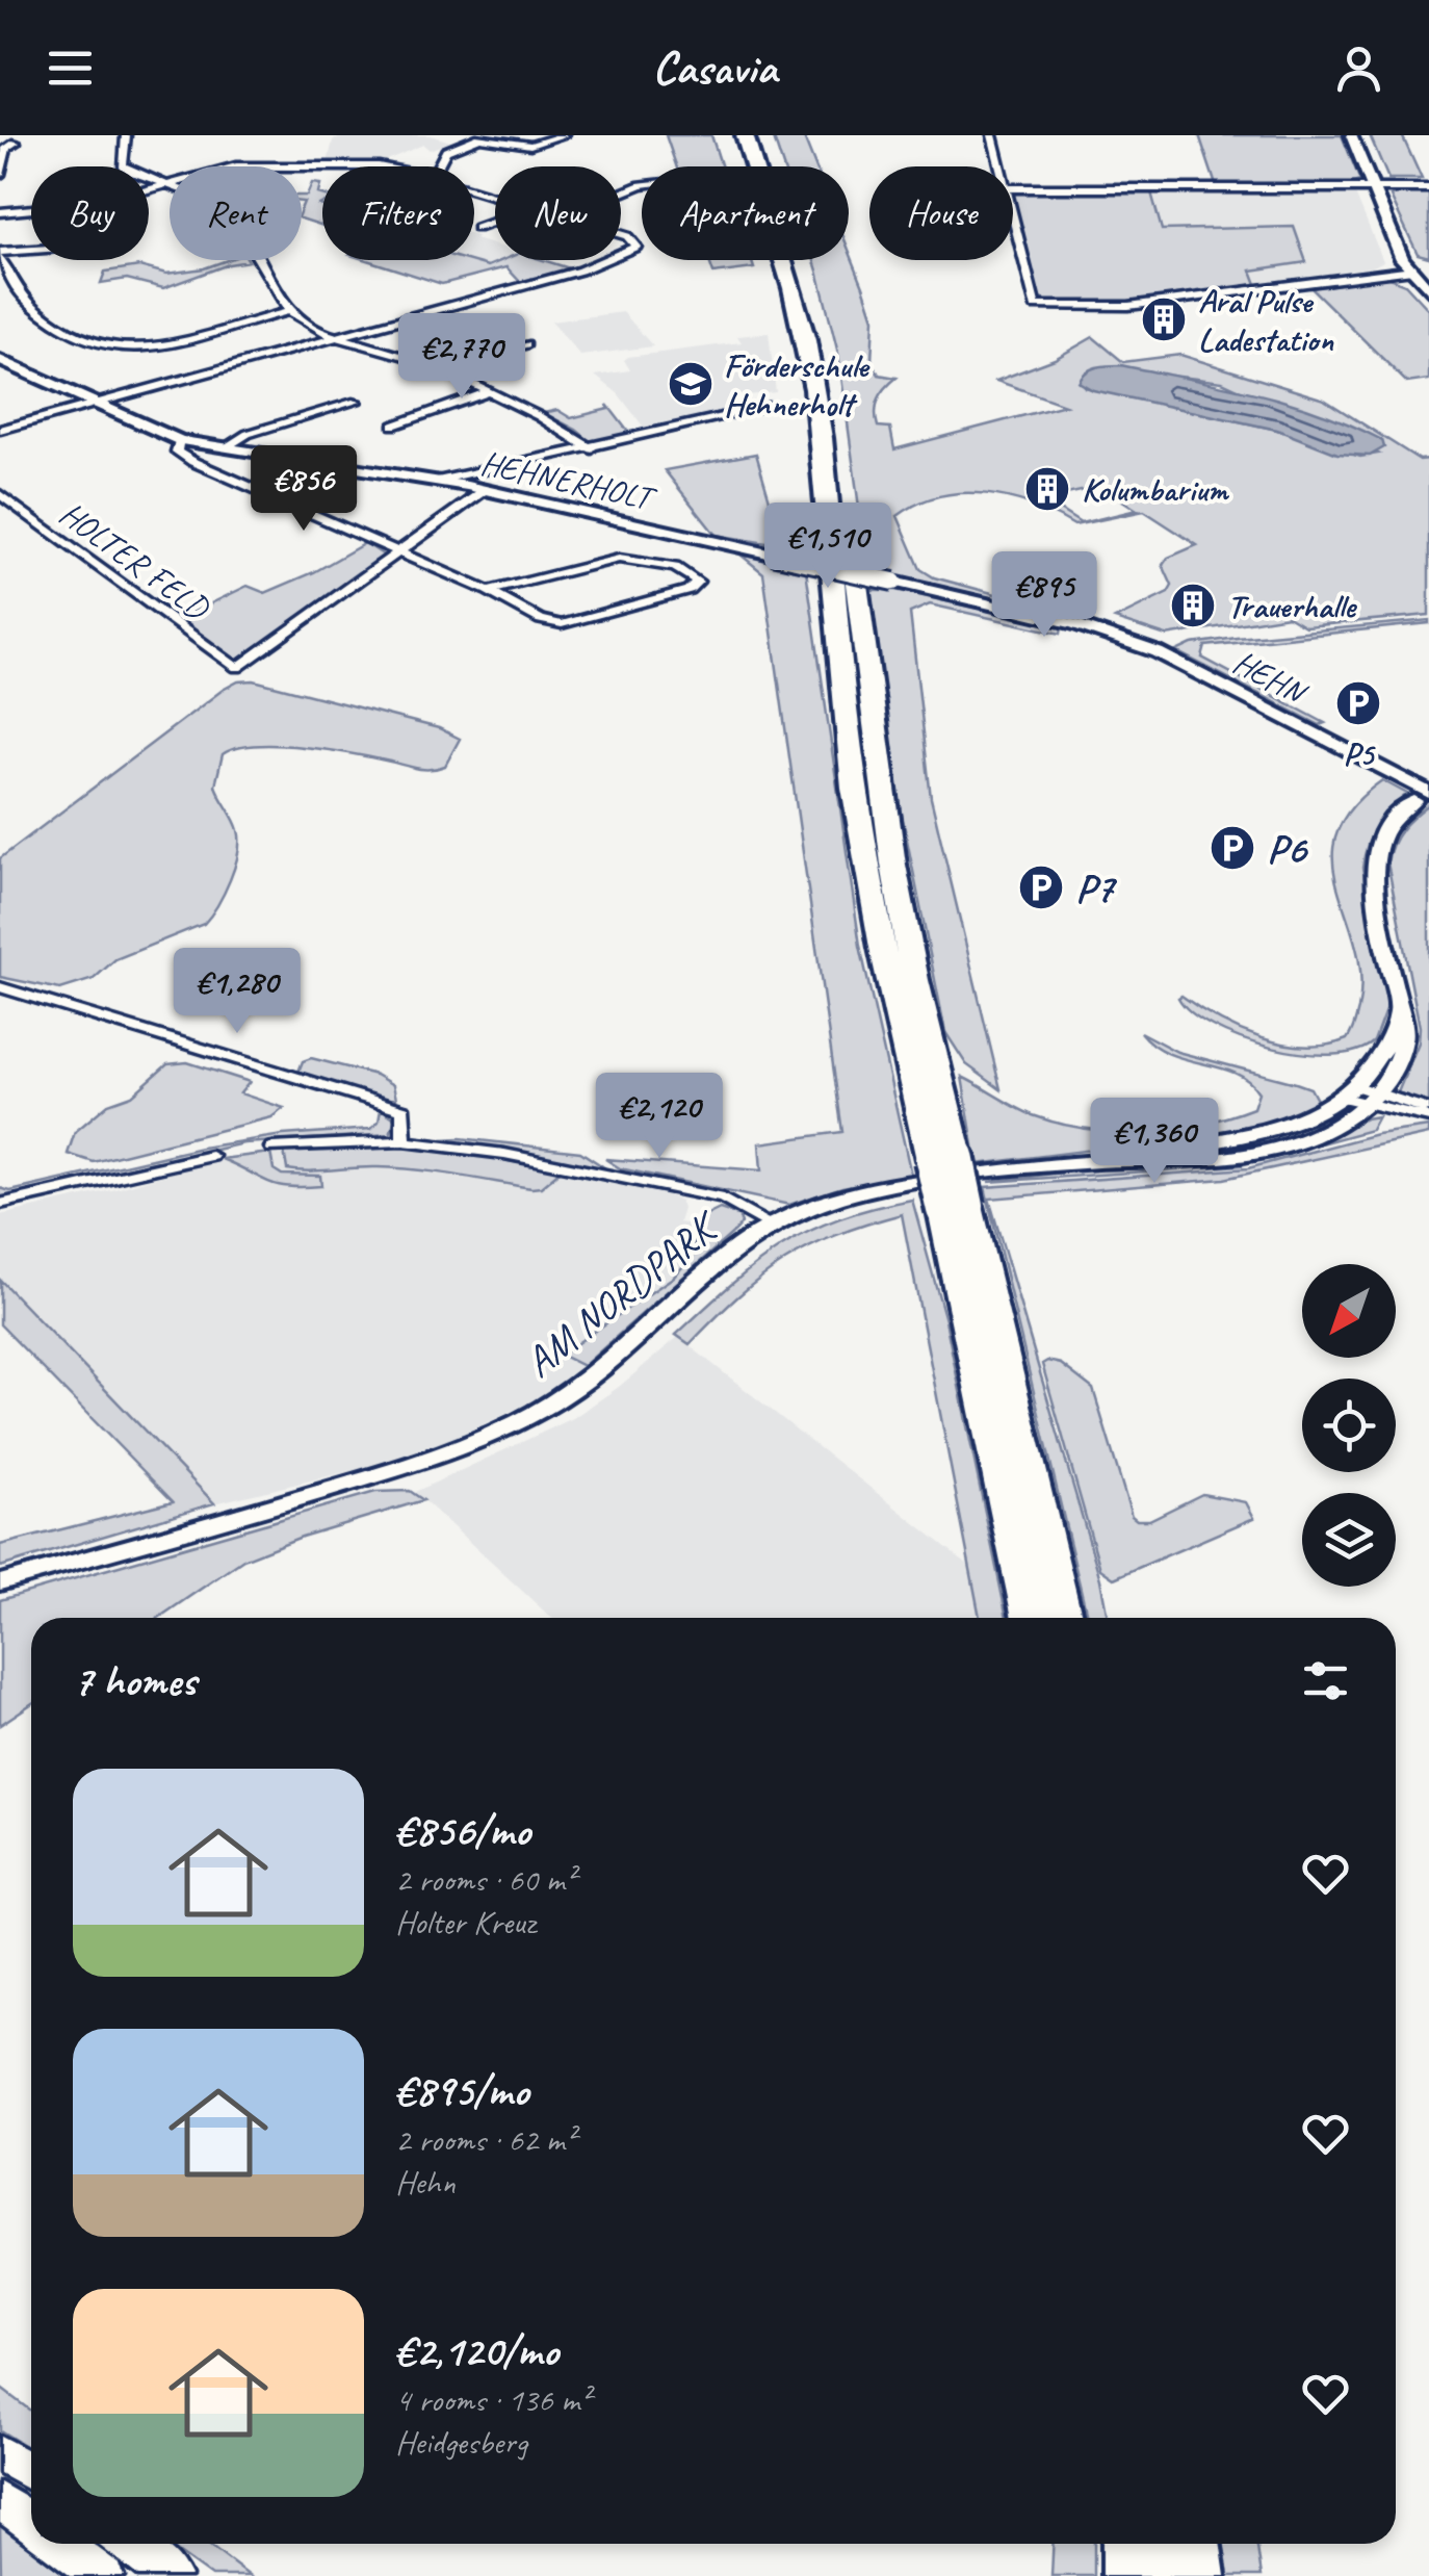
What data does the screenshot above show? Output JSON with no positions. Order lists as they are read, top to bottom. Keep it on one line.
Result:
{"streets":{"street":["HEHNERHOLT","HOLTER FELD","HEHN","AM NORDPARK"]},"crossings":[["HEHNERHOLT","HEHN"]],"places":{"building":["Aral Pulse Ladestation","Kolumbarium","Trauerhalle"],"school or university":["Förderschule Hehnerholt"],"parking":["P5","P6","P7"]},"north":"bottom left","page":{"header":"Casavia","chip":["Buy","Rent","Filters","New","Apartment","House"],"price":["€2,770","€856","€1,510","€895","€1,280","€2,120","€1,360"],"heading":"7 homes","list":[{"name":"€856/mo","note":"2 rooms · 60 m² · Holter Kreuz"},{"name":"€895/mo","note":"2 rooms · 62 m² · Hehn"},{"name":"€2,120/mo","note":"4 rooms · 136 m² · Heidgesberg"}]}}
